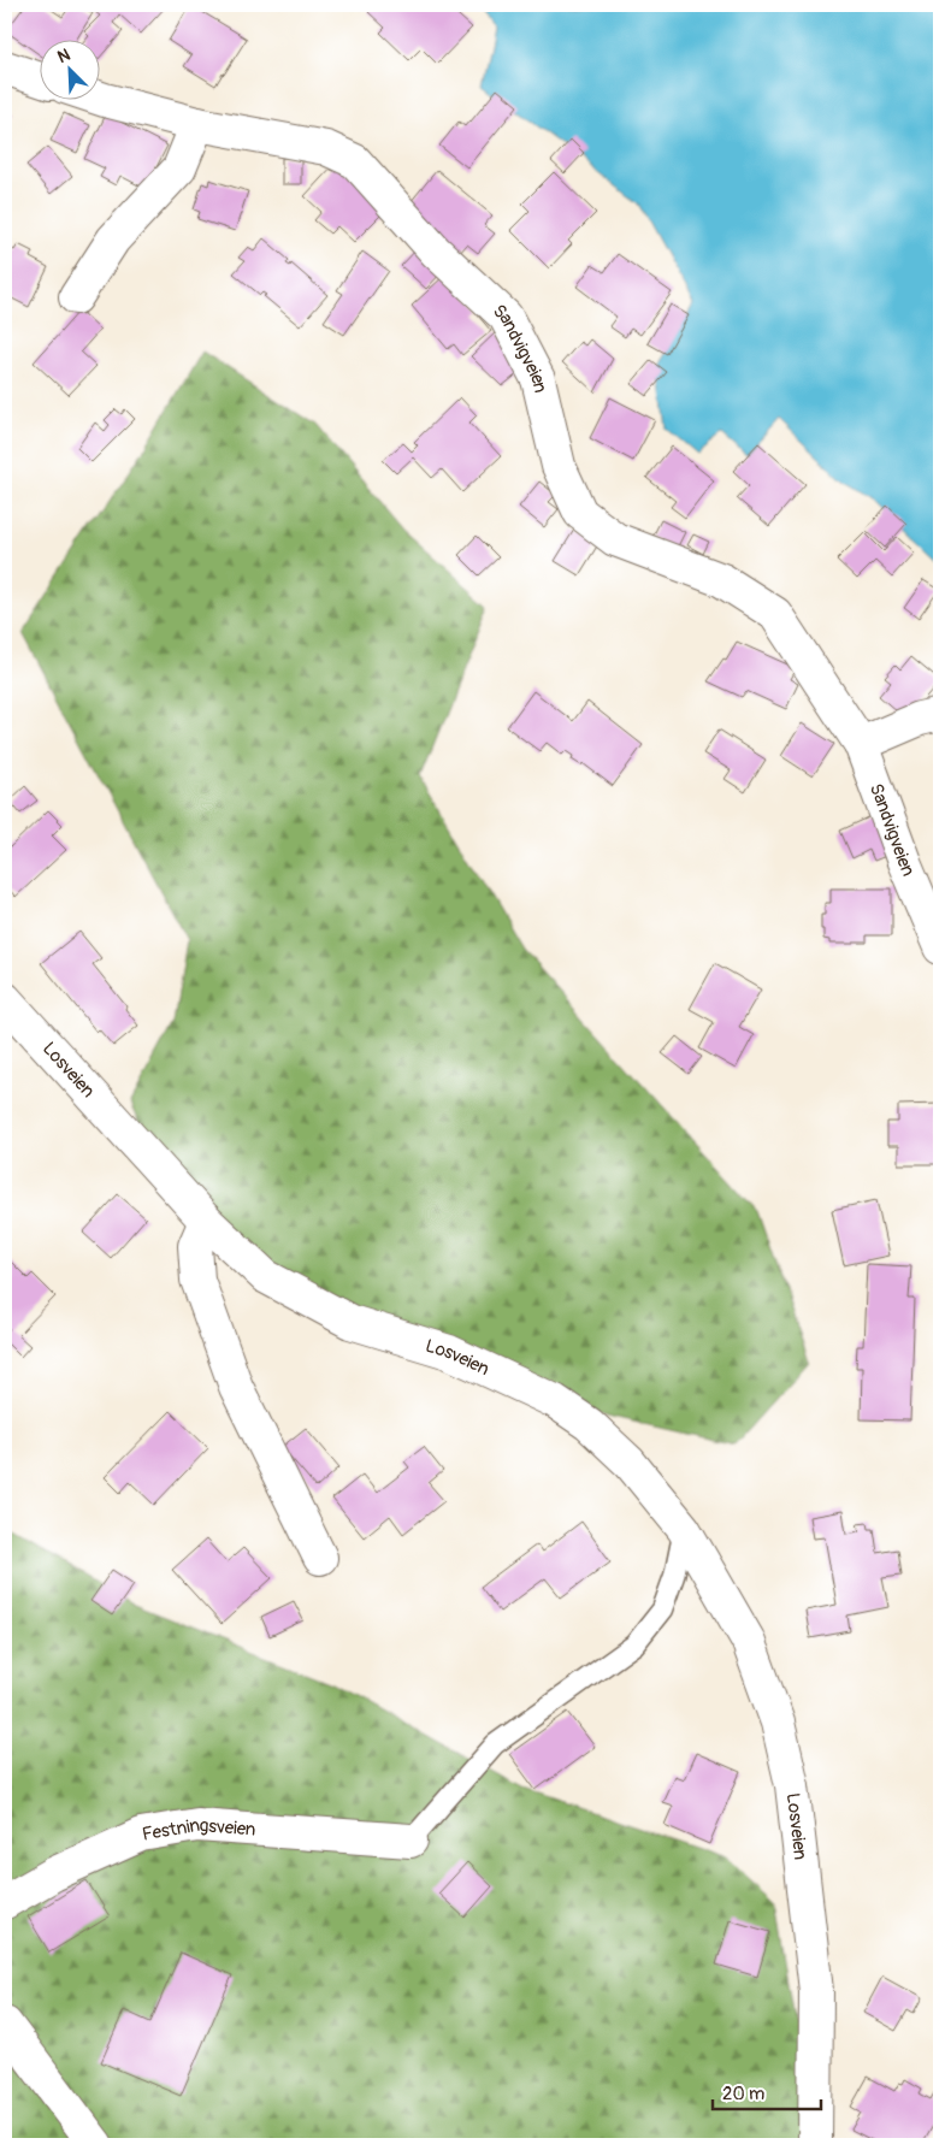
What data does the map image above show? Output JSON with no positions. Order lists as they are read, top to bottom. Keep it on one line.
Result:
{"streets":{"street":["Sandvigveien","Losveien","Festningsveien"]},"scale_bar":"20 m","north":"top left"}
